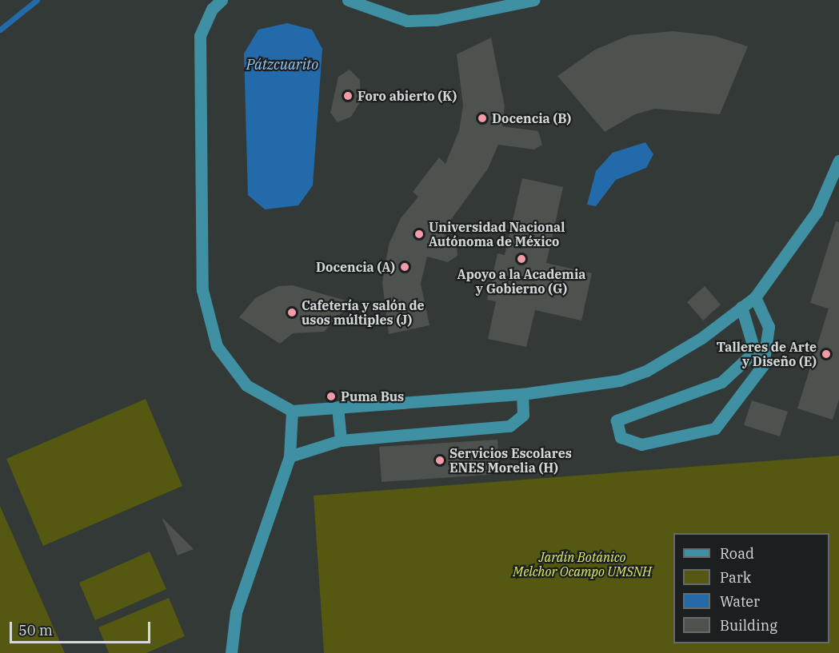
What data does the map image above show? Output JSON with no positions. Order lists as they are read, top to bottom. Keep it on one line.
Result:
{"water":["Pátzcuarito"],"parks":["Jardín Botánico Melchor Ocampo UMSNH"],"places":["Foro abierto (K)","Docencia (B)","Universidad Nacional Autónoma de México","Apoyo a la Academia y Gobierno (G)","Docencia (A)","Cafetería y salón de usos múltiples (J)","Talleres de Arte y Diseño (E)","Puma Bus","Servicios Escolares ENES Morelia (H)"],"legend":["Road","Park","Water","Building"],"scale_bar":"50 m"}
